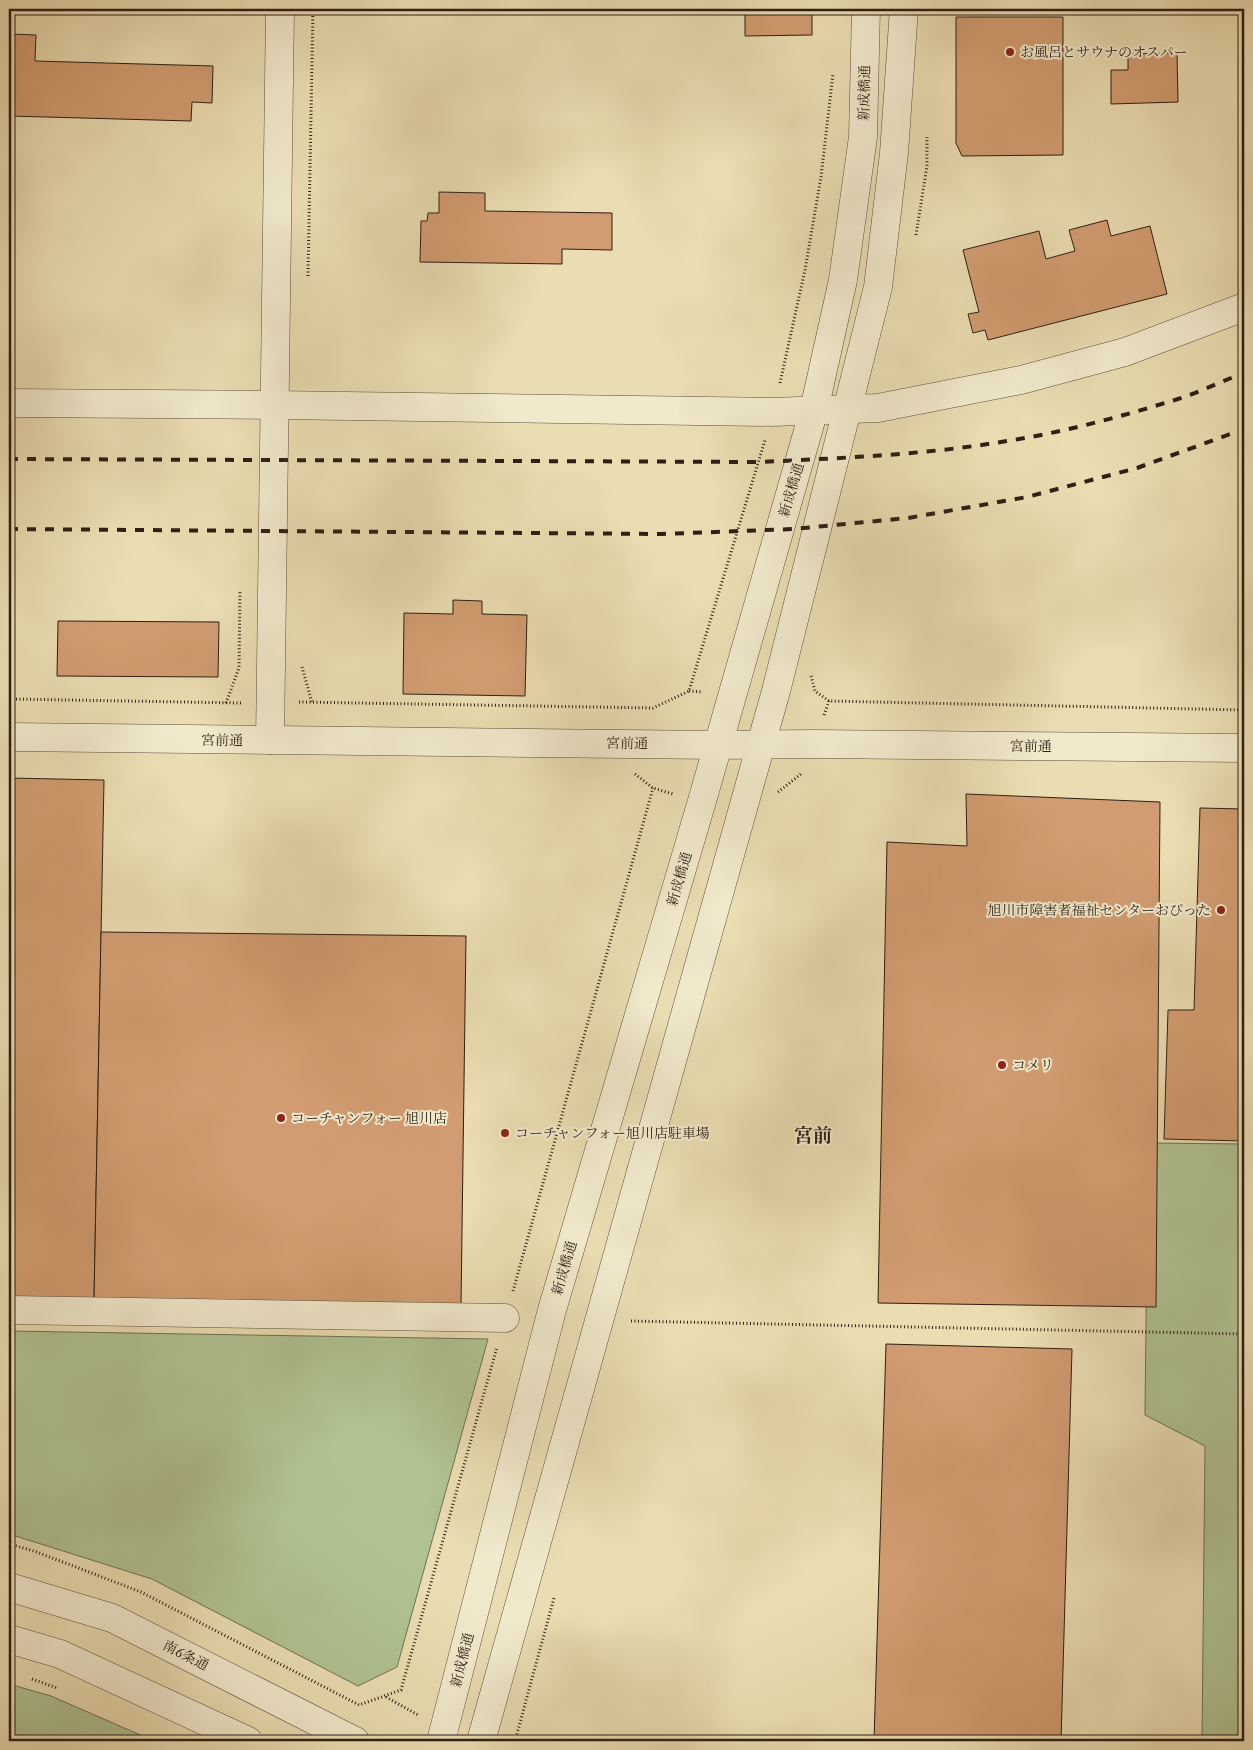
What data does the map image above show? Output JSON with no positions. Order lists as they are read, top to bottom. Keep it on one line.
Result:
{"streets":{"street":["新成橋通","宮前通","南6条通"]},"crossings":[["新成橋通","宮前通"]],"districts":["宮前"],"places":["お風呂とサウナのオスパー","旭川市障害者福祉センターおぴった","コメリ","コーチャンフォー 旭川店","コーチャンフォー旭川店駐車場"]}
